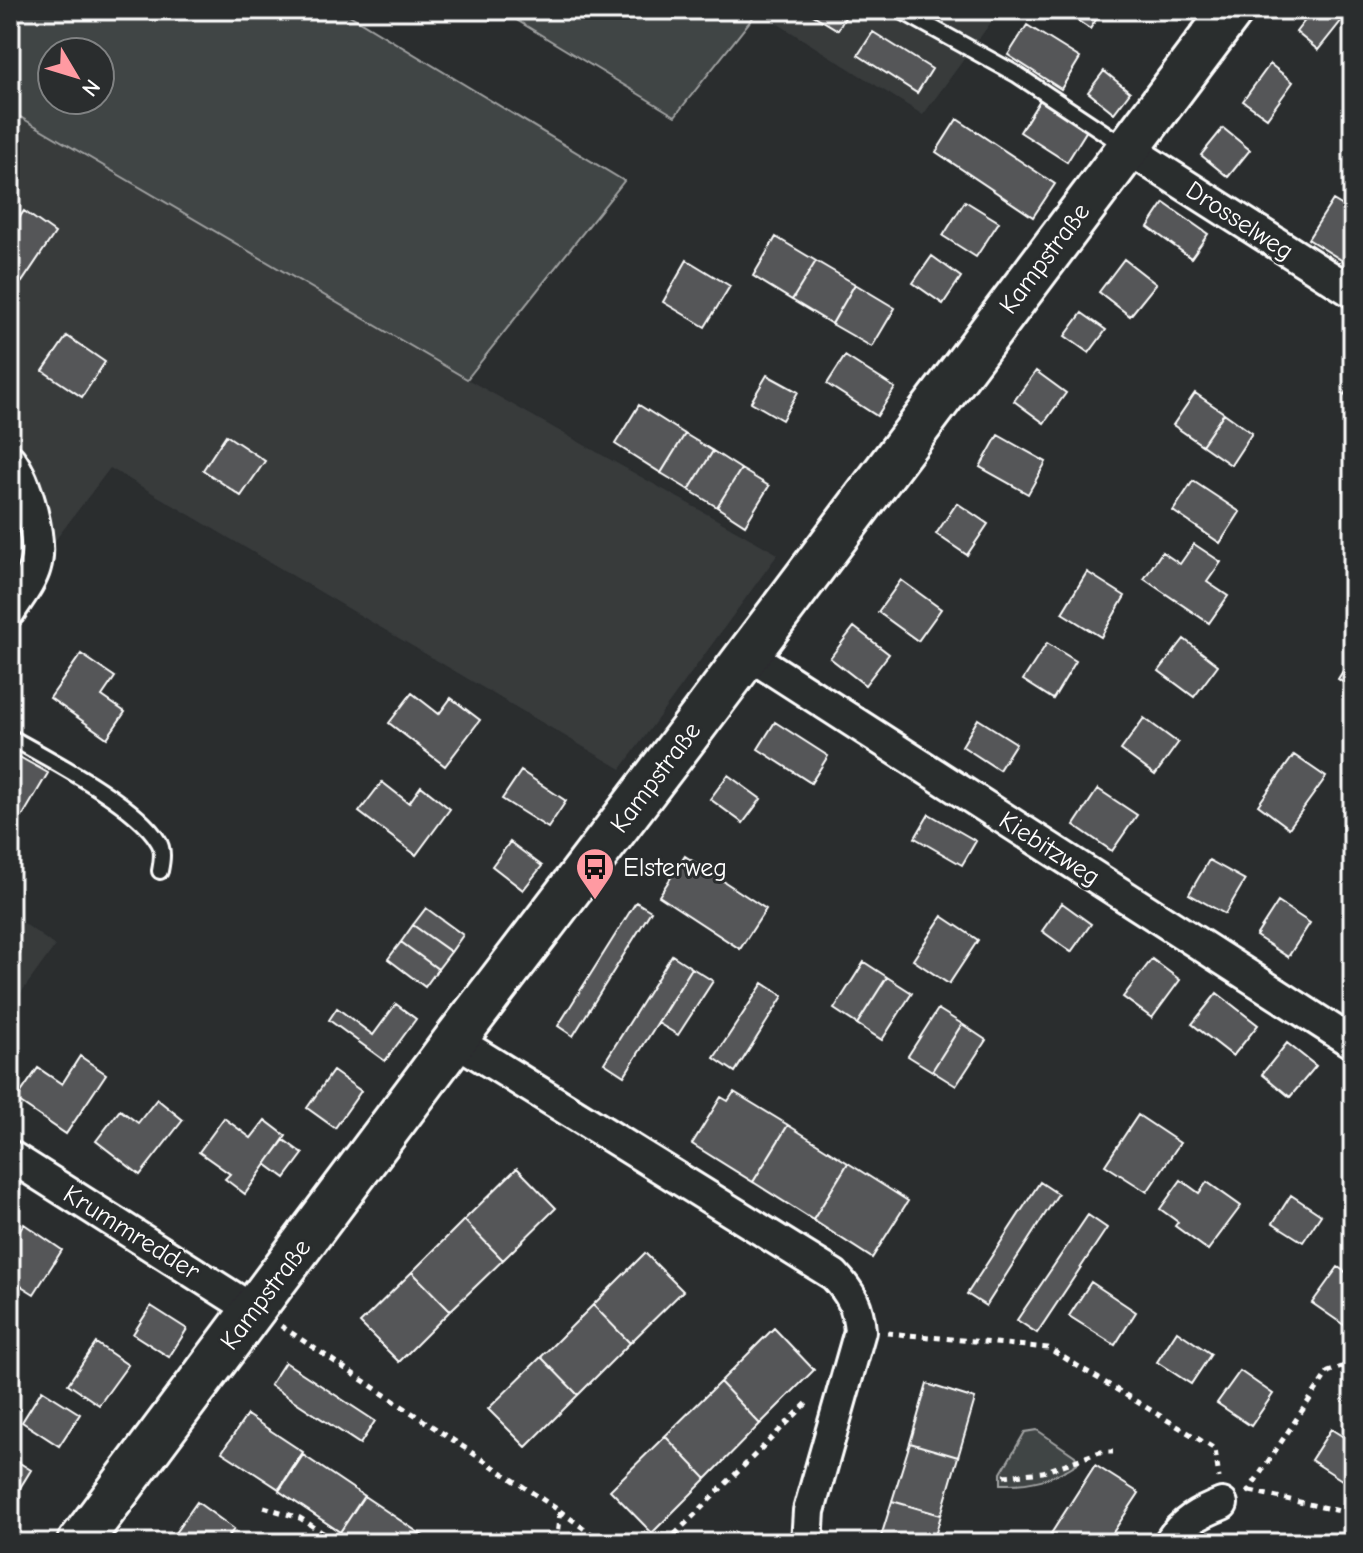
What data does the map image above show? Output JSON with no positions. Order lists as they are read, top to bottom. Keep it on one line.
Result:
{"streets":{"street":["Drosselweg","Kampstraße","Kiebitzweg","Krummredder"]},"crossings":[["Drosselweg","Kampstraße"],["Kampstraße","Kiebitzweg"],["Kampstraße","Krummredder"]],"places":{"bus stop":["Elsterweg"]},"north":"bottom right"}
